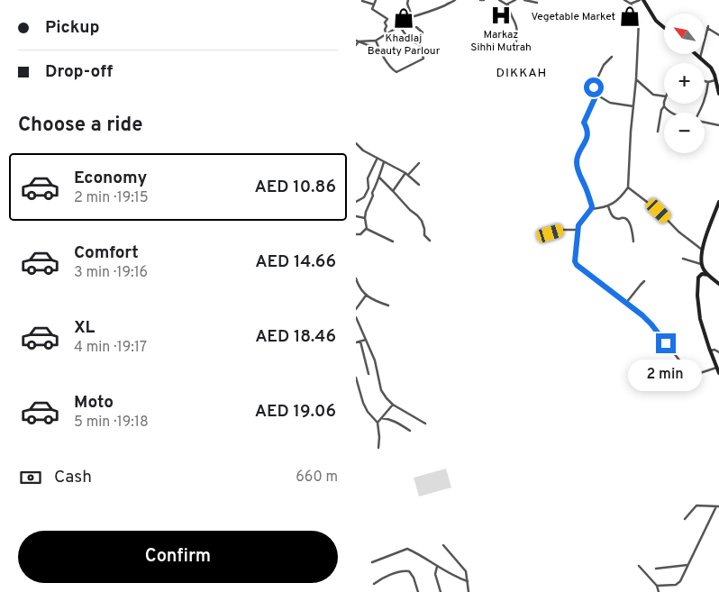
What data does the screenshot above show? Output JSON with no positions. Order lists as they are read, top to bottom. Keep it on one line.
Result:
{"districts":["DIKKAH"],"places":{"hospital":["Markaz Sihhi Mutrah"],"shop":["Vegetable Market","Khadlaj Beauty Parlour"]},"north":"top left","page":{"banner":["Pickup","Drop-off"],"map_buttons":["+","−"],"heading":"Choose a ride","list":[{"name":"Economy","note":"2 min · 19:15","value":"AED 10.86"},{"name":"Comfort","note":"3 min · 19:16","value":"AED 14.66"},{"name":"XL","note":"4 min · 19:17","value":"AED 18.46"},{"name":"Moto","note":"5 min · 19:18","value":"AED 19.06"}],"bubble":"2 min","pay":["Cash","660 m"],"buttons":"Confirm"}}
